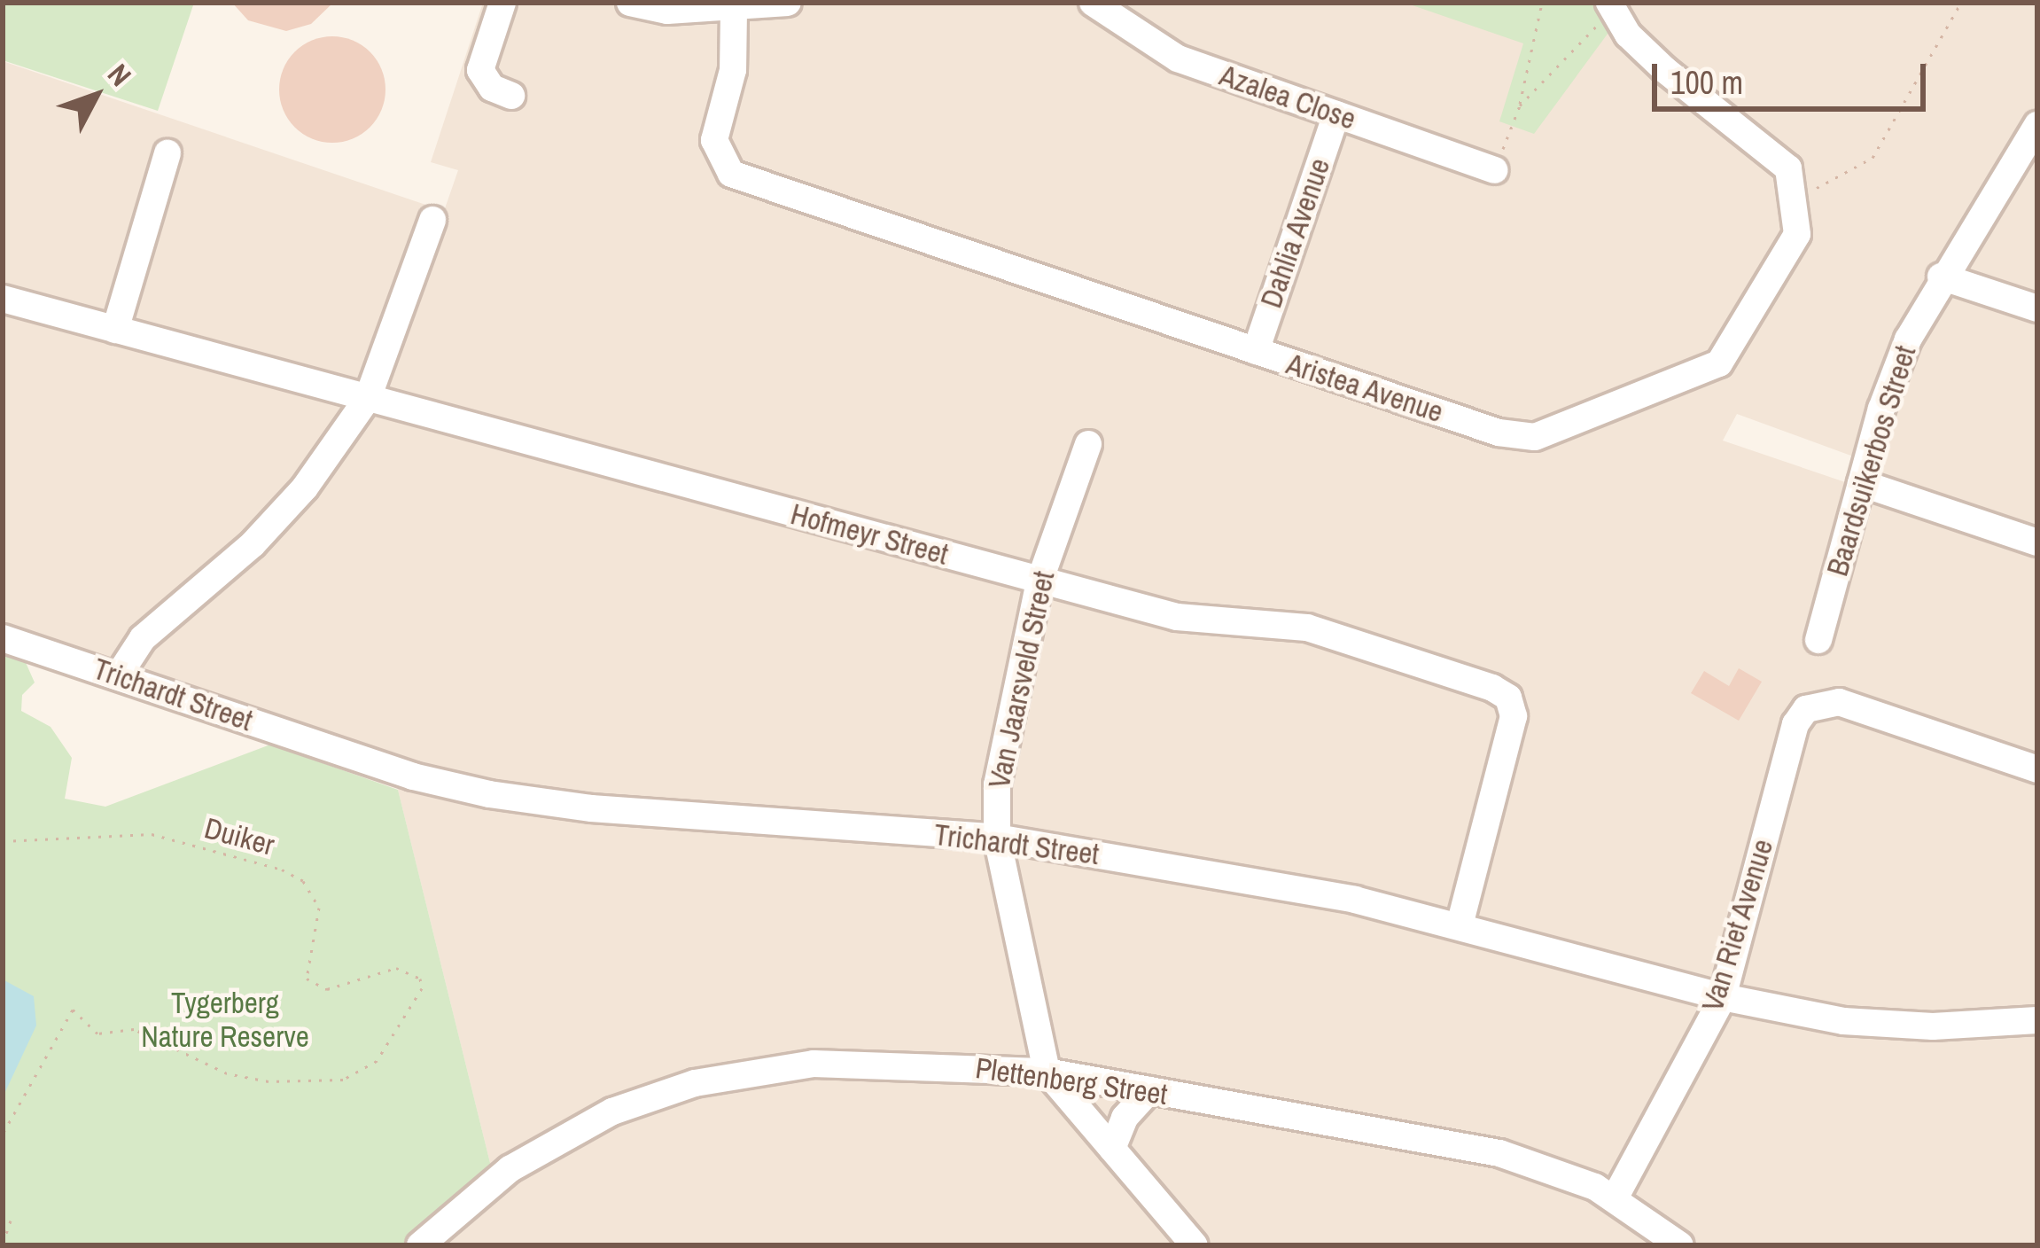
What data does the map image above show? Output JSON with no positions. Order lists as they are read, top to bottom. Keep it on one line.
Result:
{"streets":{"street":["Azalea Close","Dahlia Avenue","Aristea Avenue","Baardsuikerbos Street","Hofmeyr Street","Van Jaarsveld Street","Trichardt Street","Van Riet Avenue","Plettenberg Street"],"path":["Duiker"]},"crossings":[["Azalea Close","Dahlia Avenue"],["Dahlia Avenue","Aristea Avenue"],["Hofmeyr Street","Van Jaarsveld Street"],["Hofmeyr Street","Trichardt Street"],["Van Jaarsveld Street","Trichardt Street"],["Van Jaarsveld Street","Plettenberg Street"],["Trichardt Street","Van Riet Avenue"],["Van Riet Avenue","Plettenberg Street"]],"parks":["Tygerberg Nature Reserve"],"scale_bar":"100 m","north":"top right"}
